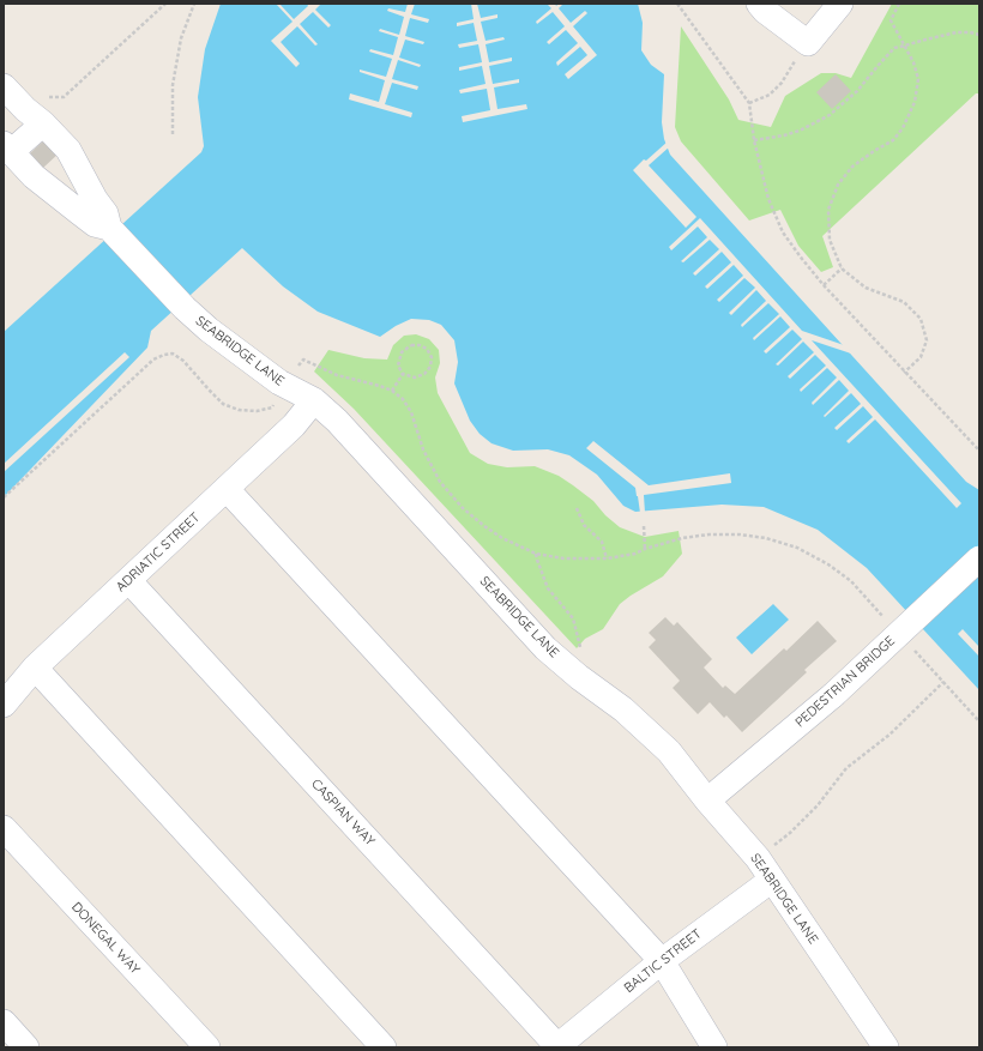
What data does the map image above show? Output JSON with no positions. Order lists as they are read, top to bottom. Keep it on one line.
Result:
{"streets":{"street":["SEABRIDGE LANE","ADRIATIC STREET","PEDESTRIAN BRIDGE","CASPIAN WAY","DONEGAL WAY","BALTIC STREET"]},"crossings":[["SEABRIDGE LANE","ADRIATIC STREET"],["SEABRIDGE LANE","PEDESTRIAN BRIDGE"],["SEABRIDGE LANE","BALTIC STREET"],["ADRIATIC STREET","CASPIAN WAY"],["CASPIAN WAY","BALTIC STREET"]]}
